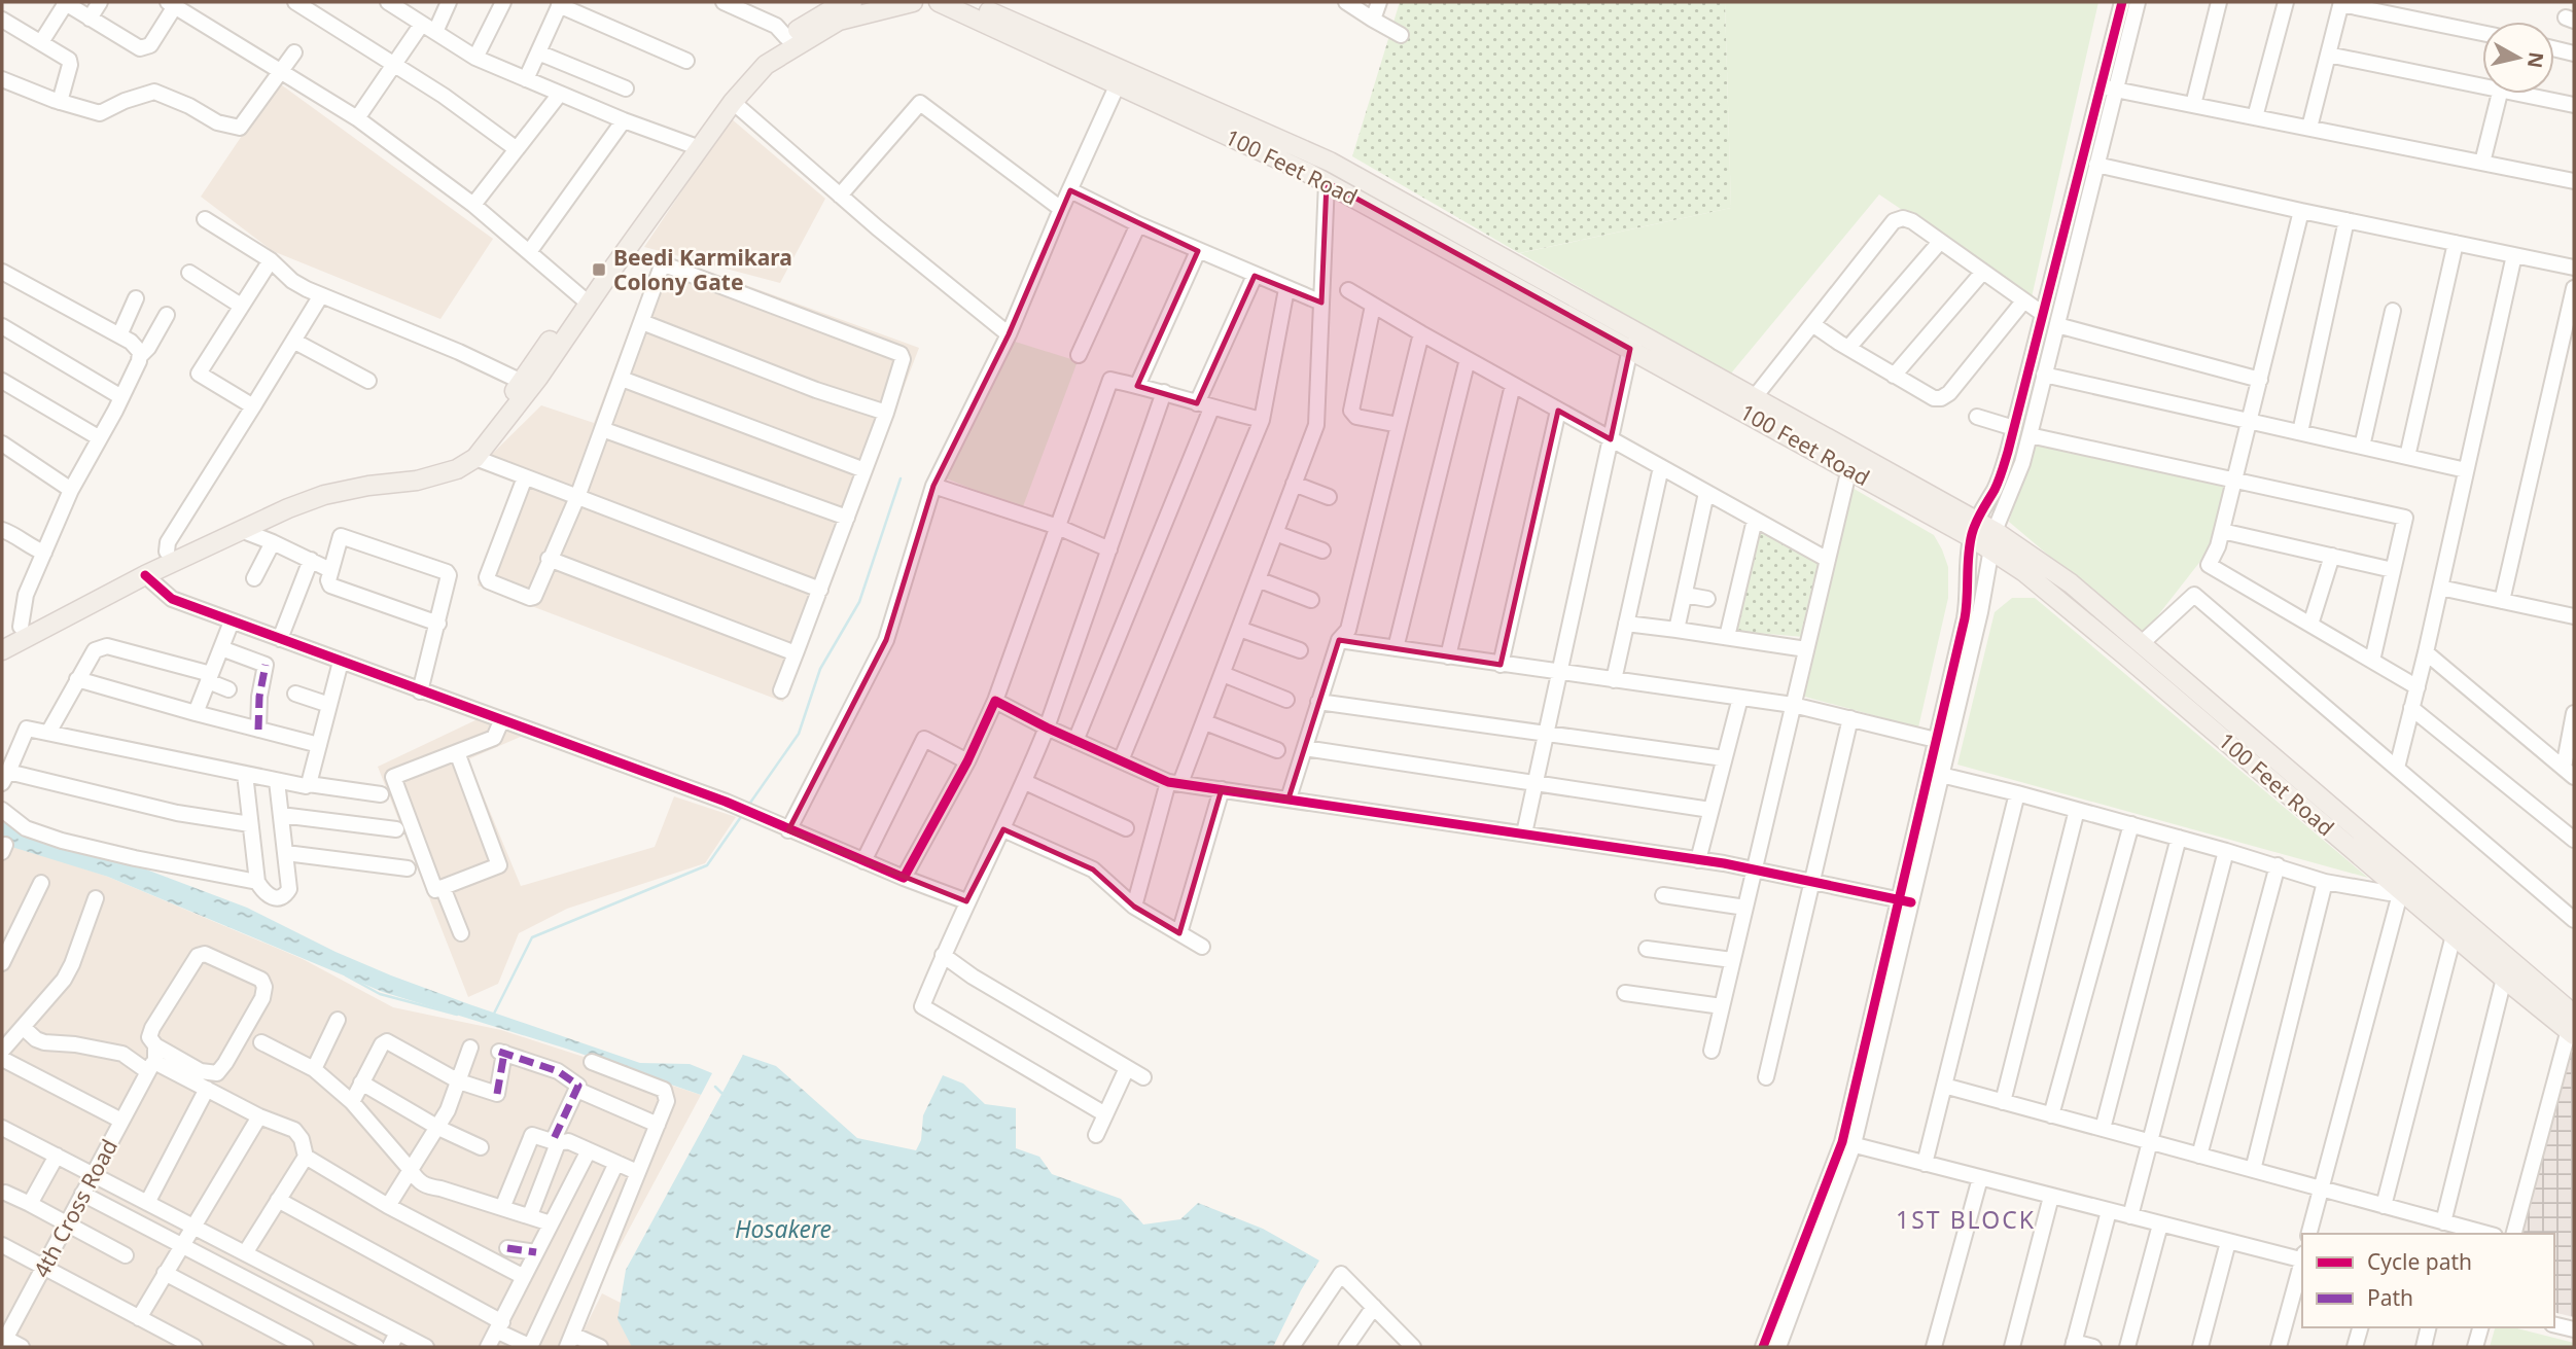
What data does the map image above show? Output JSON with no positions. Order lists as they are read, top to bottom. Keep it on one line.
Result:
{"streets":{"main road":["100 Feet Road"],"street":["4th Cross Road"]},"districts":["1ST BLOCK"],"water":["Hosakere"],"places":{"transit":["Beedi Karmikara Colony Gate"]},"legend":["Cycle path","Path"],"north":"right"}
